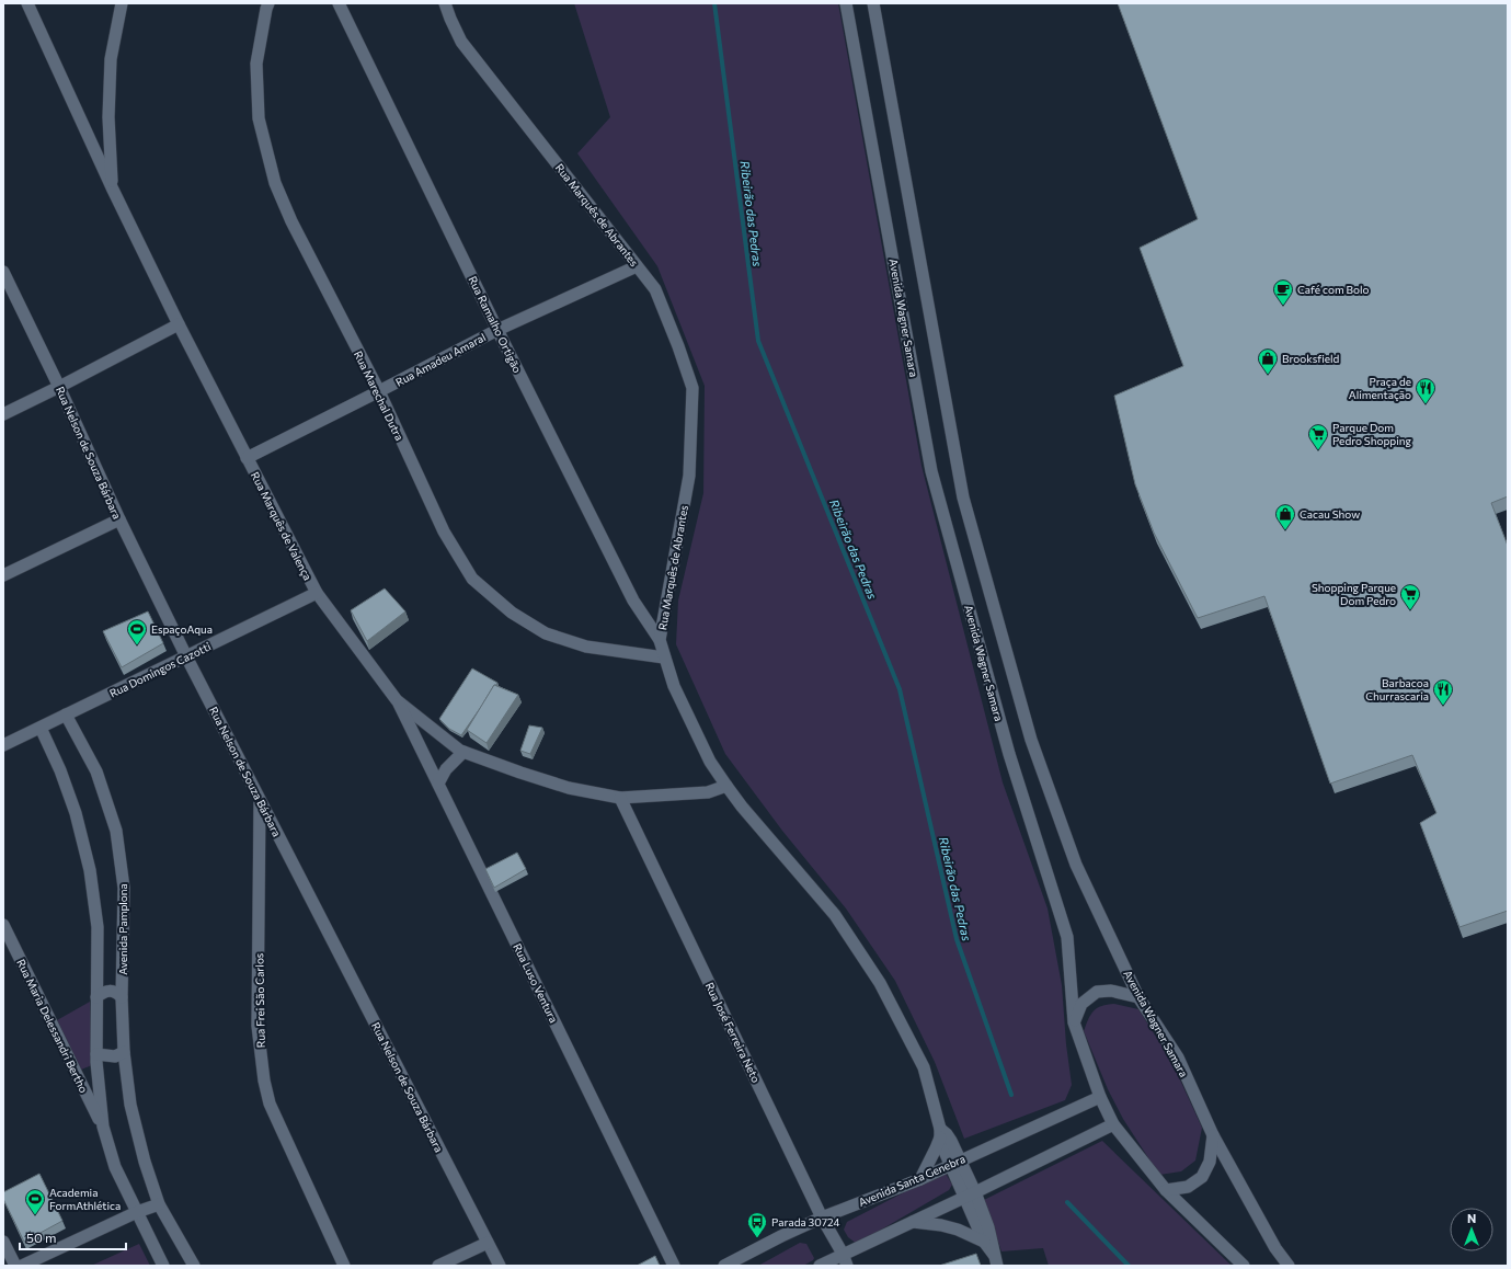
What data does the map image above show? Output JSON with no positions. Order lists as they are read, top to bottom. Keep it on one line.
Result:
{"streets":{"street":["Rua Marquês de Abrantes","Avenida Wagner Samara","Rua Ramalho Ortigão","Rua Amadeu Amaral","Rua Marechal Dutra","Rua Nelson de Souza Bárbara","Rua Marquês de Valença","Rua Domingos Cazotti","Avenida Pamplona","Rua Luso Ventura","Rua Frei São Carlos","Rua Maria Delessandri Bertho","Rua José Ferreira Neto","Avenida Santa Genebra"]},"crossings":[["Rua Marquês de Abrantes","Rua Ramalho Ortigão"],["Rua Marquês de Abrantes","Rua Amadeu Amaral"],["Rua Marquês de Abrantes","Rua Marechal Dutra"],["Rua Marquês de Abrantes","Rua Marquês de Valença"],["Rua Marquês de Abrantes","Avenida Santa Genebra"],["Avenida Wagner Samara","Avenida Santa Genebra"],["Rua Ramalho Ortigão","Rua Amadeu Amaral"],["Rua Amadeu Amaral","Rua Marechal Dutra"],["Rua Amadeu Amaral","Rua Marquês de Valença"],["Rua Nelson de Souza Bárbara","Rua Domingos Cazotti"],["Rua Nelson de Souza Bárbara","Rua Frei São Carlos"],["Rua Marquês de Valença","Rua Domingos Cazotti"],["Rua Marquês de Valença","Rua Luso Ventura"],["Rua Marquês de Valença","Rua José Ferreira Neto"],["Rua Domingos Cazotti","Avenida Pamplona"],["Rua José Ferreira Neto","Avenida Santa Genebra"]],"water":["Ribeirão das Pedras"],"places":{"cafe":["Café com Bolo"],"shop":["Brooksfield","Cacau Show"],"restaurant":["Praça de Alimentação","Barbacoa Churrascaria"],"supermarket":["Parque Dom Pedro Shopping","Shopping Parque Dom Pedro"],"sports":["EspaçoAqua","Academia FormAthlética"],"bus stop":["Parada 30724"]},"scale_bar":"50 m","north":"top"}
